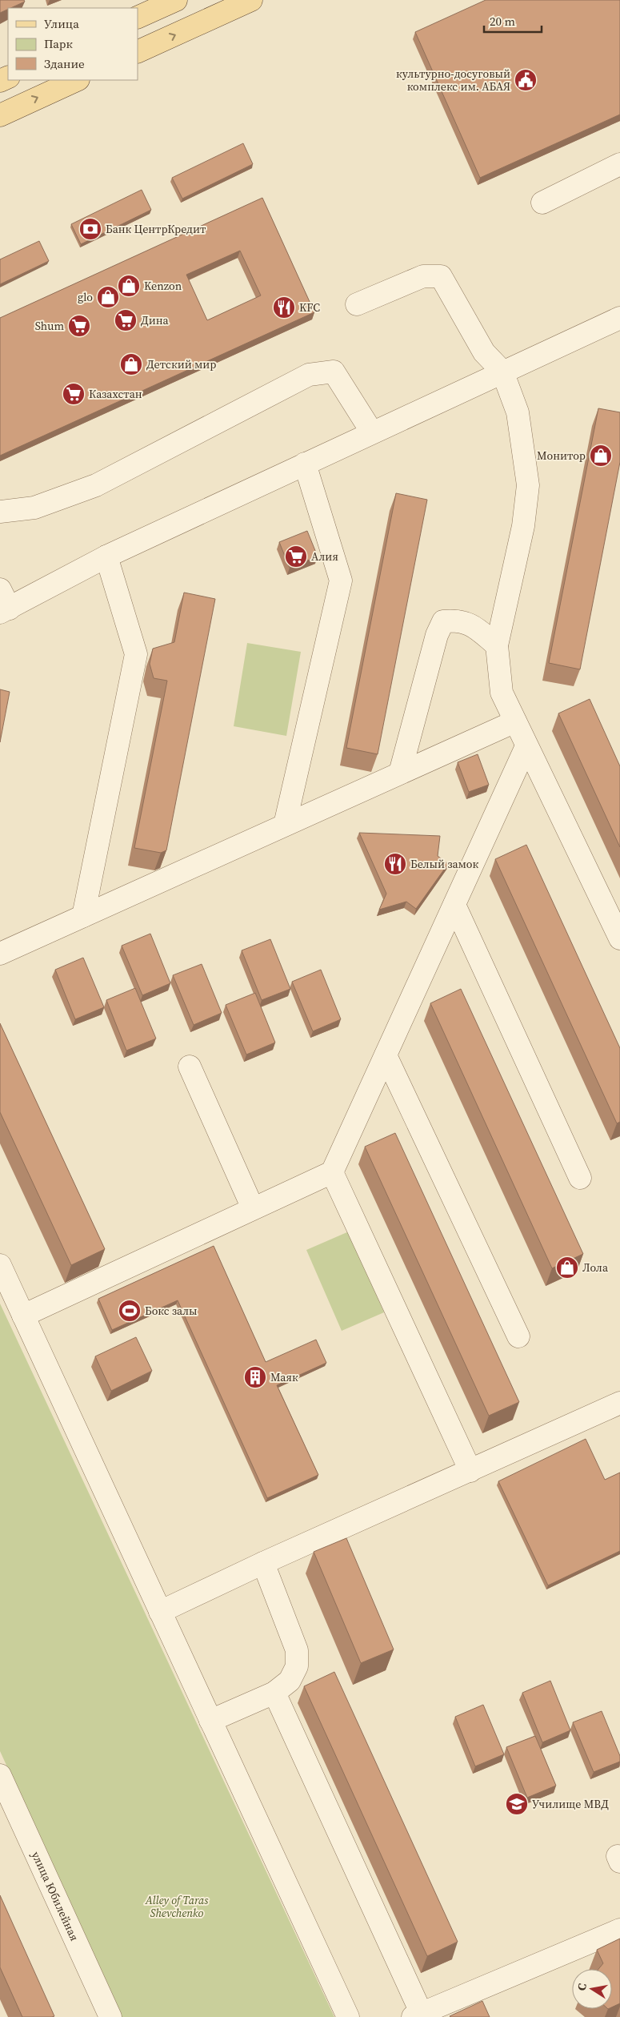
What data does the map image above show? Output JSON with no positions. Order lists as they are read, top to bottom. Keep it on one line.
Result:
{"streets":{"street":["улица Юбилейная"]},"parks":["Alley of Taras Shevchenko"],"places":{"public building":["культурно-досуговый комплекс им. АБАЯ"],"bank":["Банк ЦентрКредит"],"shop":["Kenzon","glo","Детский мир","Монитор","Лола"],"restaurant":["KFC","Белый замок"],"supermarket":["Дина","Shum","Казахстан","Алия"],"sports":["Бокс залы"],"building":["Маяк"],"school or university":["Училище МВД"]},"legend":["Улица","Парк","Здание"],"scale_bar":"20 m","north":"left"}
